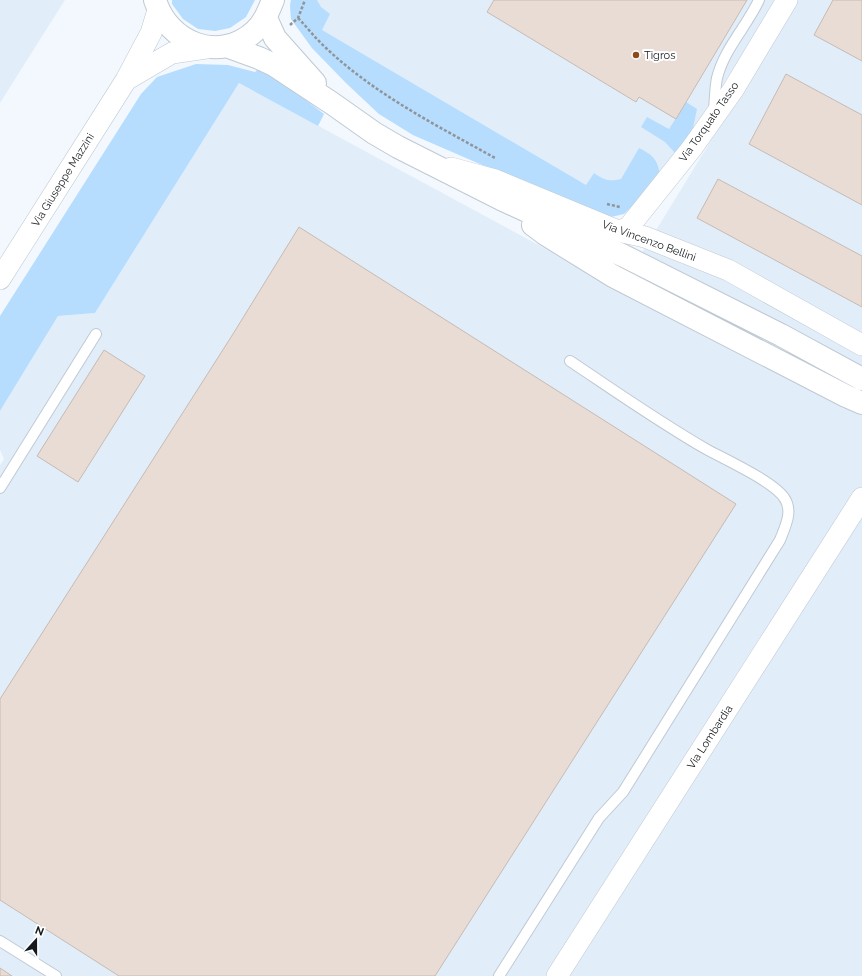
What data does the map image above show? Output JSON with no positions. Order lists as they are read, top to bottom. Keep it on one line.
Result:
{"streets":{"street":["Via Torquato Tasso","Via Giuseppe Mazzini","Via Vincenzo Bellini","Via Lombardia"]},"crossings":[["Via Torquato Tasso","Via Vincenzo Bellini"],["Via Giuseppe Mazzini","Via Vincenzo Bellini"]],"places":["Tigros"],"north":"top"}
